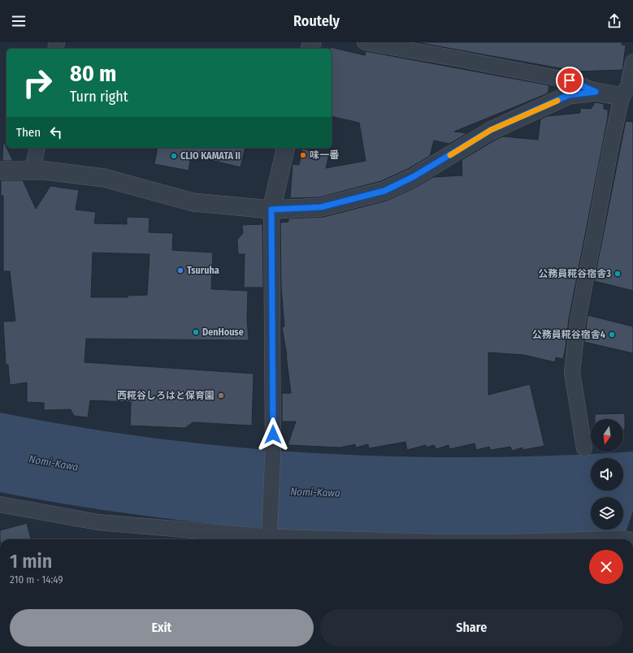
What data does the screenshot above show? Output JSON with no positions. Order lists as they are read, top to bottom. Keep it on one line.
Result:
{"water":["Nomi-Kawa"],"places":["味一番","CLIO KAMATA II","Tsuruha","公務員糀谷宿舎3","DenHouse","公務員糀谷宿舎4","西糀谷しろはと保育園"],"north":"bottom","page":{"header":"Routely","turn":["80 m","Turn right"],"then":"Then","heading":["1 min","210 m · 14:49"],"buttons":["Exit","Share"]}}
